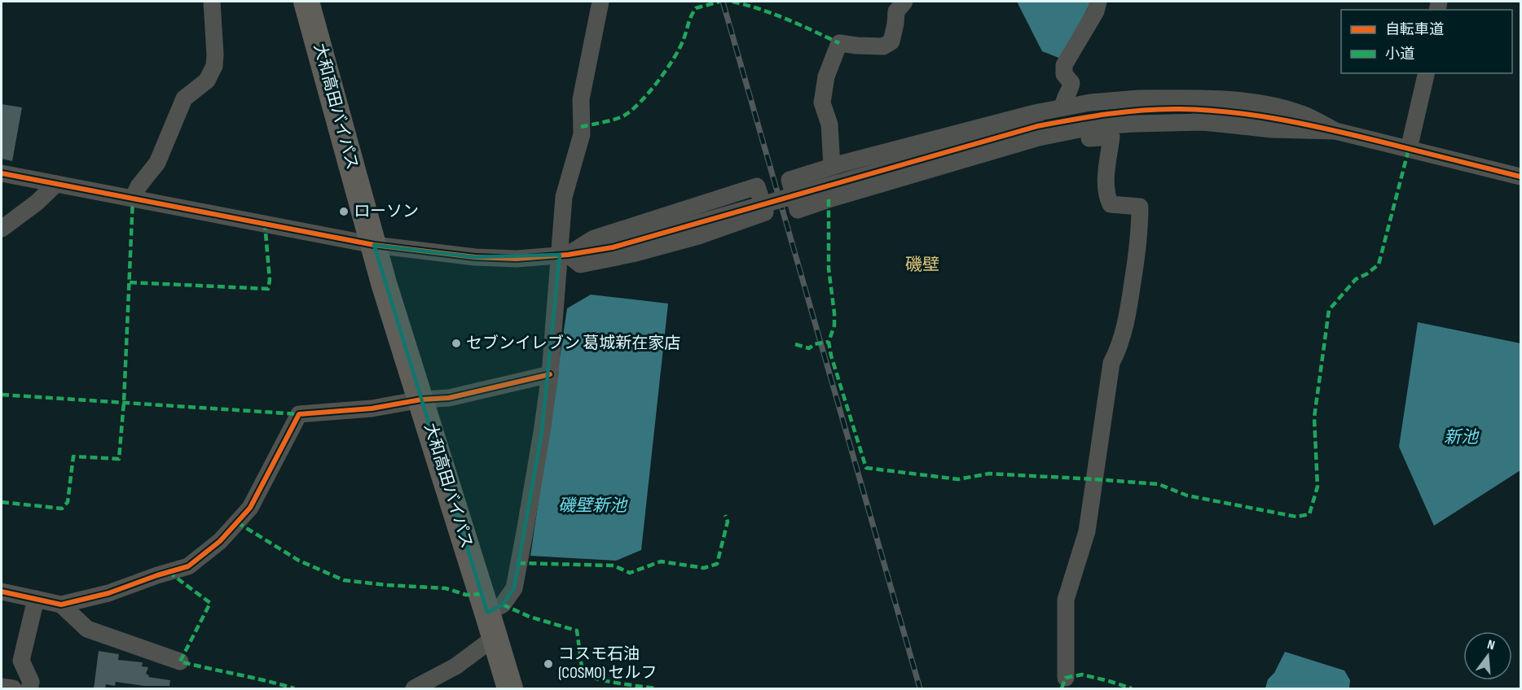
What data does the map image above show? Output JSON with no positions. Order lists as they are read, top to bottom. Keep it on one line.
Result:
{"streets":{"highway":["大和高田バイパス"]},"districts":["磯壁"],"water":["新池","磯壁新池"],"places":["ローソン","セブンイレブン 葛城新在家店","コスモ石油 (COSMO) セルフ"],"legend":["自転車道","小道"],"north":"top"}
